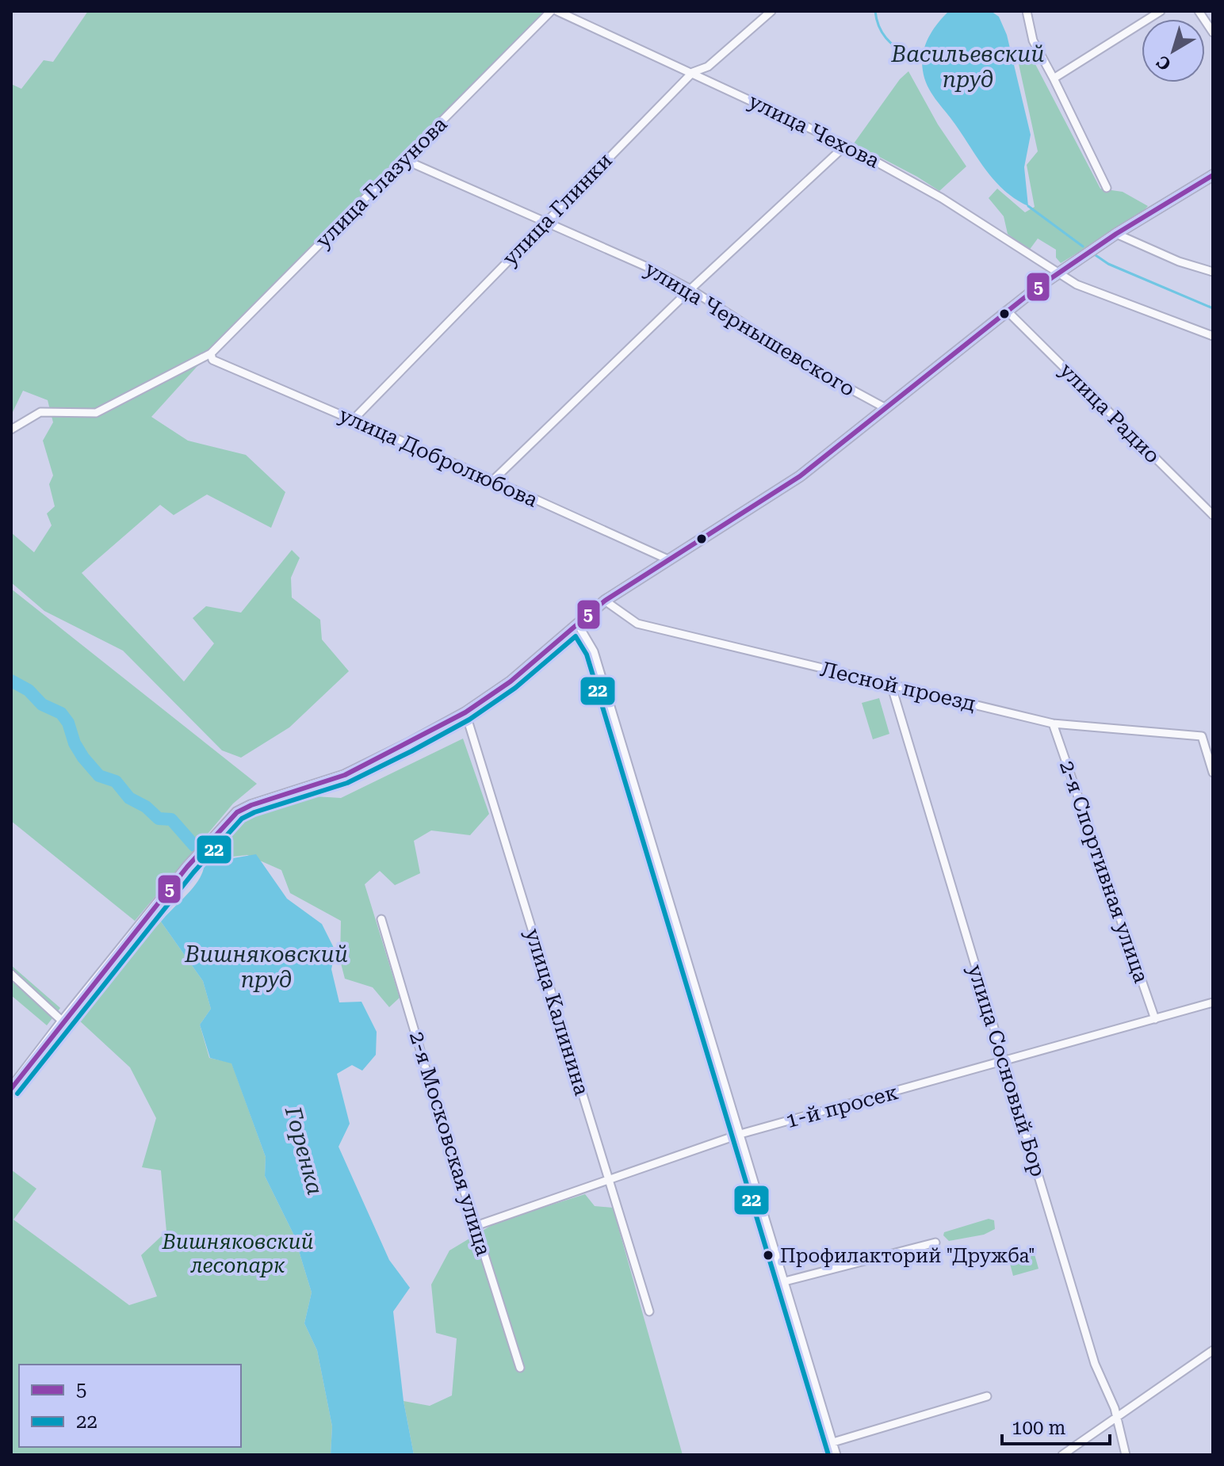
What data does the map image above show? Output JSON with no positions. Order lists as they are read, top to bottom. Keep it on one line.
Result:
{"streets":{"street":["улица Чехова","улица Глазунова","улица Глинки","улица Чернышевского","улица Радио","улица Добролюбова","Лесной проезд","2-я Спортивная улица","улица Калинина","улица Сосновый Бор","1-й просек","2-я Московская улица"]},"crossings":[["улица Чехова","улица Глинки"],["улица Глазунова","улица Чернышевского"],["улица Глазунова","улица Добролюбова"],["улица Глинки","улица Чернышевского"],["улица Глинки","улица Добролюбова"],["Лесной проезд","2-я Спортивная улица"],["Лесной проезд","улица Сосновый Бор"],["2-я Спортивная улица","1-й просек"],["улица Калинина","1-й просек"],["улица Сосновый Бор","1-й просек"],["1-й просек","2-я Московская улица"]],"water":["Васильевский пруд","Вишняковский пруд","Горенка"],"parks":["Вишняковский лесопарк"],"places":["Профилакторий \"Дружба\""],"lines":["transit line 5","transit line 22"],"legend":["5","22"],"scale_bar":"100 m","north":"bottom left"}
